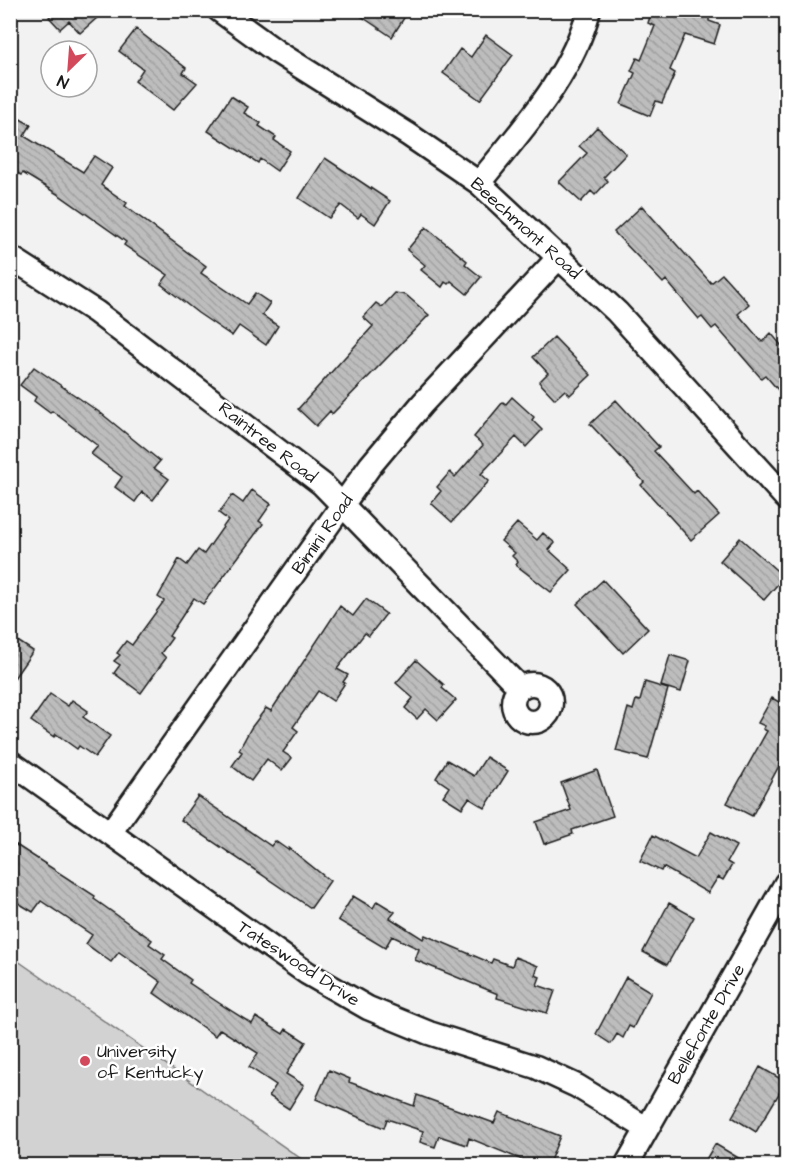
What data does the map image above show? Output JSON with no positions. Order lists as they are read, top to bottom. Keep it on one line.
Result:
{"streets":{"street":["Beechmont Road","Raintree Road","Bimini Road","Tateswood Drive","Bellefonte Drive"]},"crossings":[["Beechmont Road","Bimini Road"],["Raintree Road","Bimini Road"],["Bimini Road","Tateswood Drive"],["Tateswood Drive","Bellefonte Drive"]],"places":["University of Kentucky"],"north":"bottom left"}
